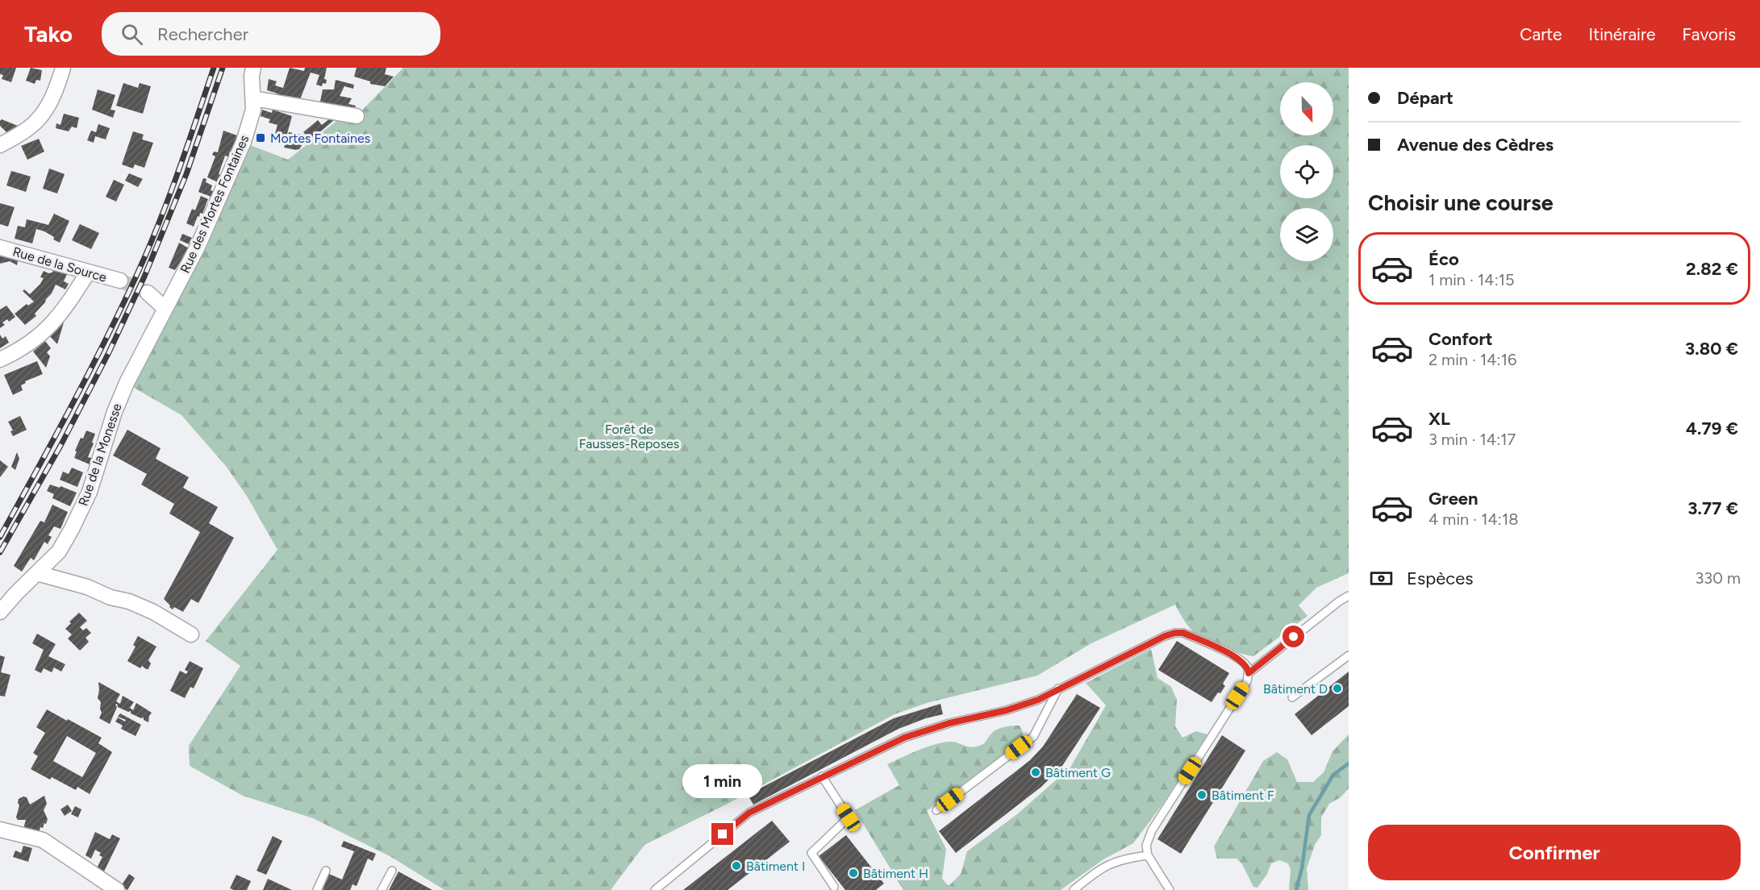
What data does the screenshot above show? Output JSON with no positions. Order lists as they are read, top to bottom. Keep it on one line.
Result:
{"streets":{"street":["Rue des Mortes Fontaines","Rue de la Source","Rue de la Monesse"]},"crossings":[["Rue des Mortes Fontaines","Rue de la Monesse"]],"parks":["Forêt de Fausses-Reposes"],"places":{"transit":["Mortes Fontaines"],"other":["Bâtiment D","Bâtiment G","Bâtiment F","Bâtiment I","Bâtiment H"]},"north":"bottom","page":{"header":"Tako","search":"Rechercher","nav":["Carte","Itinéraire","Favoris"],"banner":["Départ","Avenue des Cèdres"],"heading":"Choisir une course","list":[{"name":"Éco","note":"1 min · 14:15","value":"2.82 €"},{"name":"Confort","note":"2 min · 14:16","value":"3.80 €"},{"name":"XL","note":"3 min · 14:17","value":"4.79 €"},{"name":"Green","note":"4 min · 14:18","value":"3.77 €"}],"pay":["Espèces","330 m"],"bubble":"1 min","buttons":"Confirmer"}}
